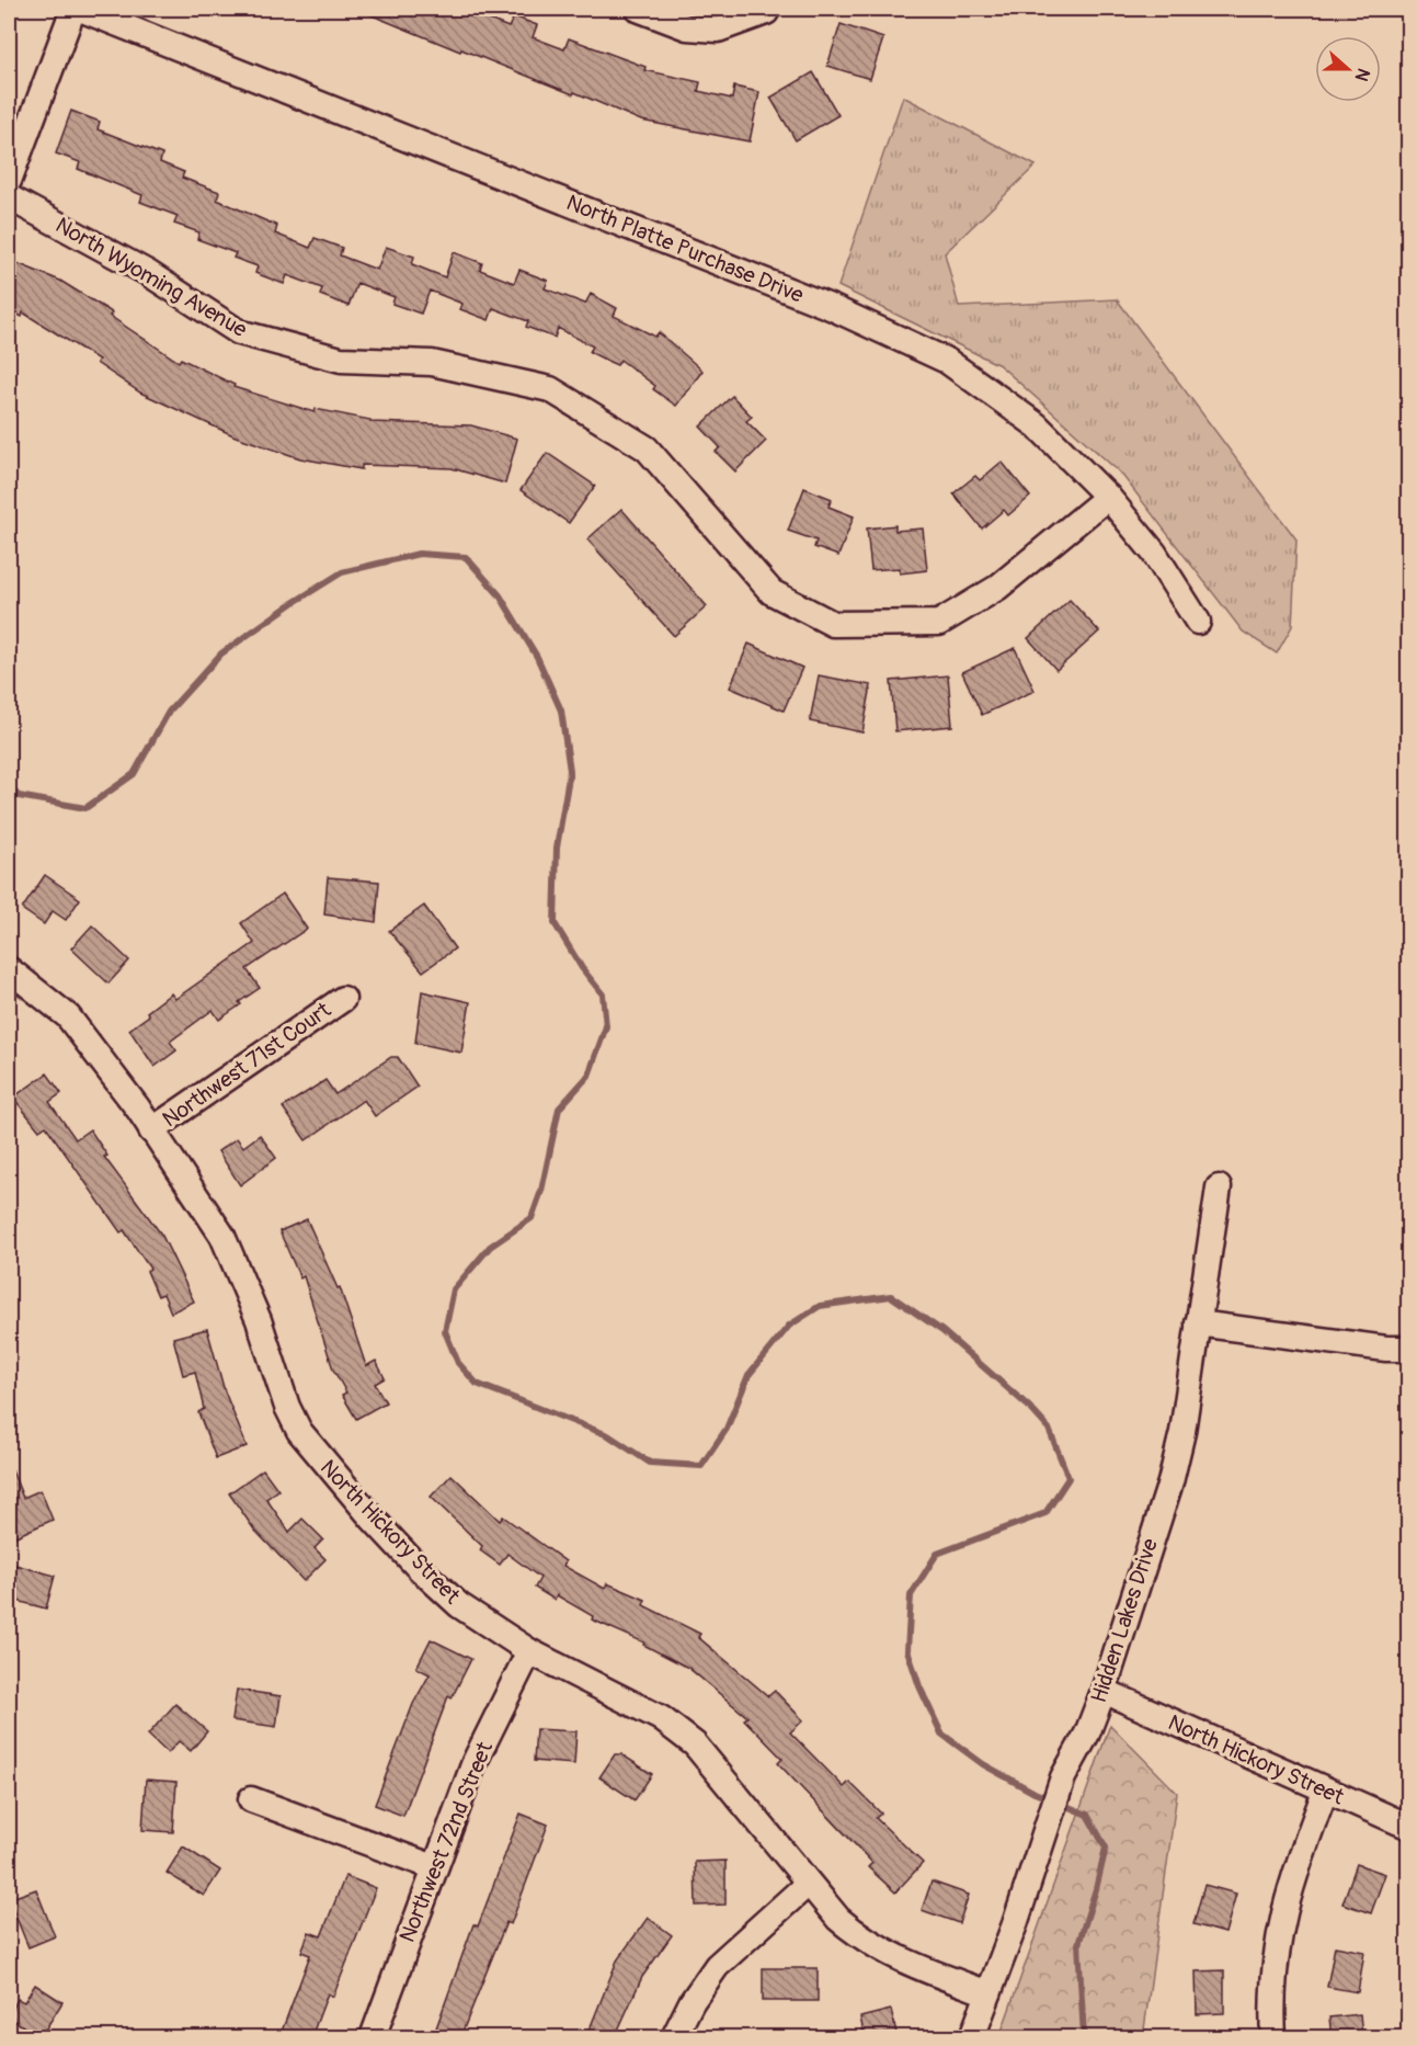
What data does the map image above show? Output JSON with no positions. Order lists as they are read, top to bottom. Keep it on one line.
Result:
{"streets":{"street":["North Platte Purchase Drive","North Wyoming Avenue","Northwest 71st Court","North Hickory Street","Hidden Lakes Drive","Northwest 72nd Street"]},"crossings":[["North Platte Purchase Drive","North Wyoming Avenue"],["Northwest 71st Court","North Hickory Street"],["North Hickory Street","Hidden Lakes Drive"],["North Hickory Street","Northwest 72nd Street"]],"north":"right"}
